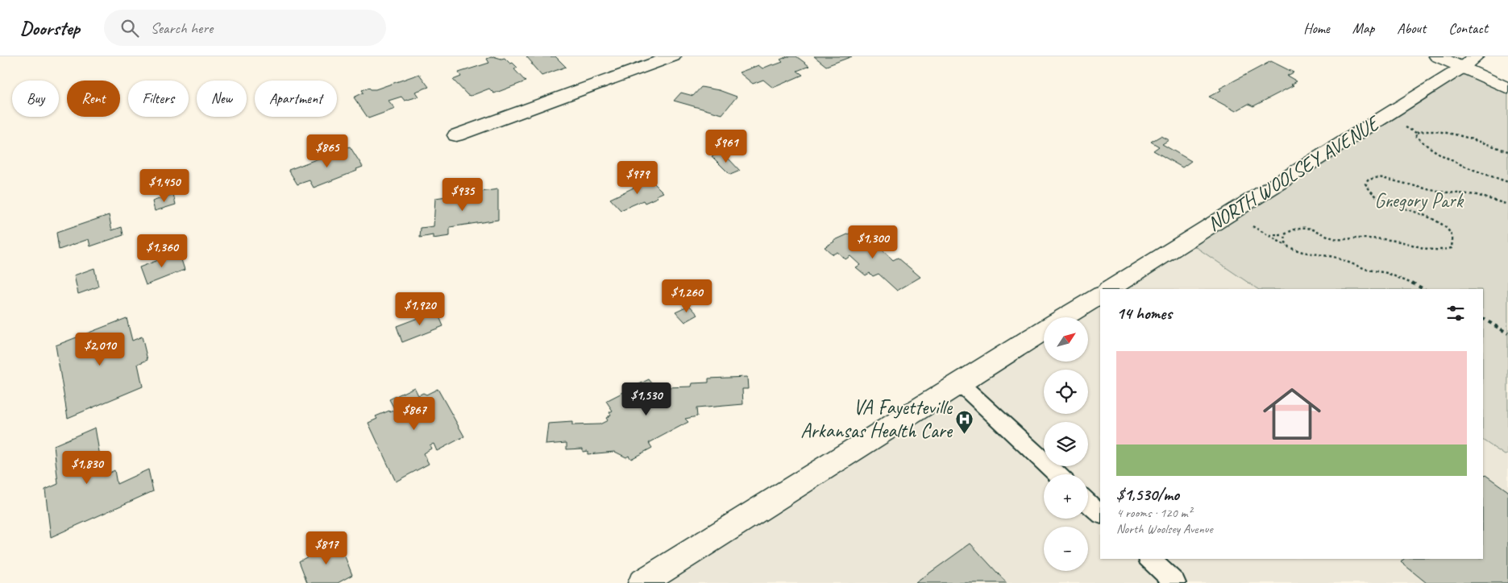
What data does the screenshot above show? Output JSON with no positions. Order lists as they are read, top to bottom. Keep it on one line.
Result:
{"streets":{"street":["NORTH WOOLSEY AVENUE"]},"parks":["Gregory Park"],"places":{"hospital":["VA Fayetteville Arkansas Health Care"]},"north":"top right","page":{"header":"Doorstep","search":"Search here","nav":["Home","Map","About","Contact"],"chip":["Buy","Rent","Filters","New","Apartment"],"price":["$961","$865","$979","$1,450","$935","$1,300","$1,360","$1,260","$1,920","$2,010","$1,530","$867","$1,830","$817"],"heading":"14 homes","map_buttons":["+","−"],"list":[{"name":"$1,530/mo","note":"4 rooms · 120 m² · North Woolsey Avenue"}]}}
